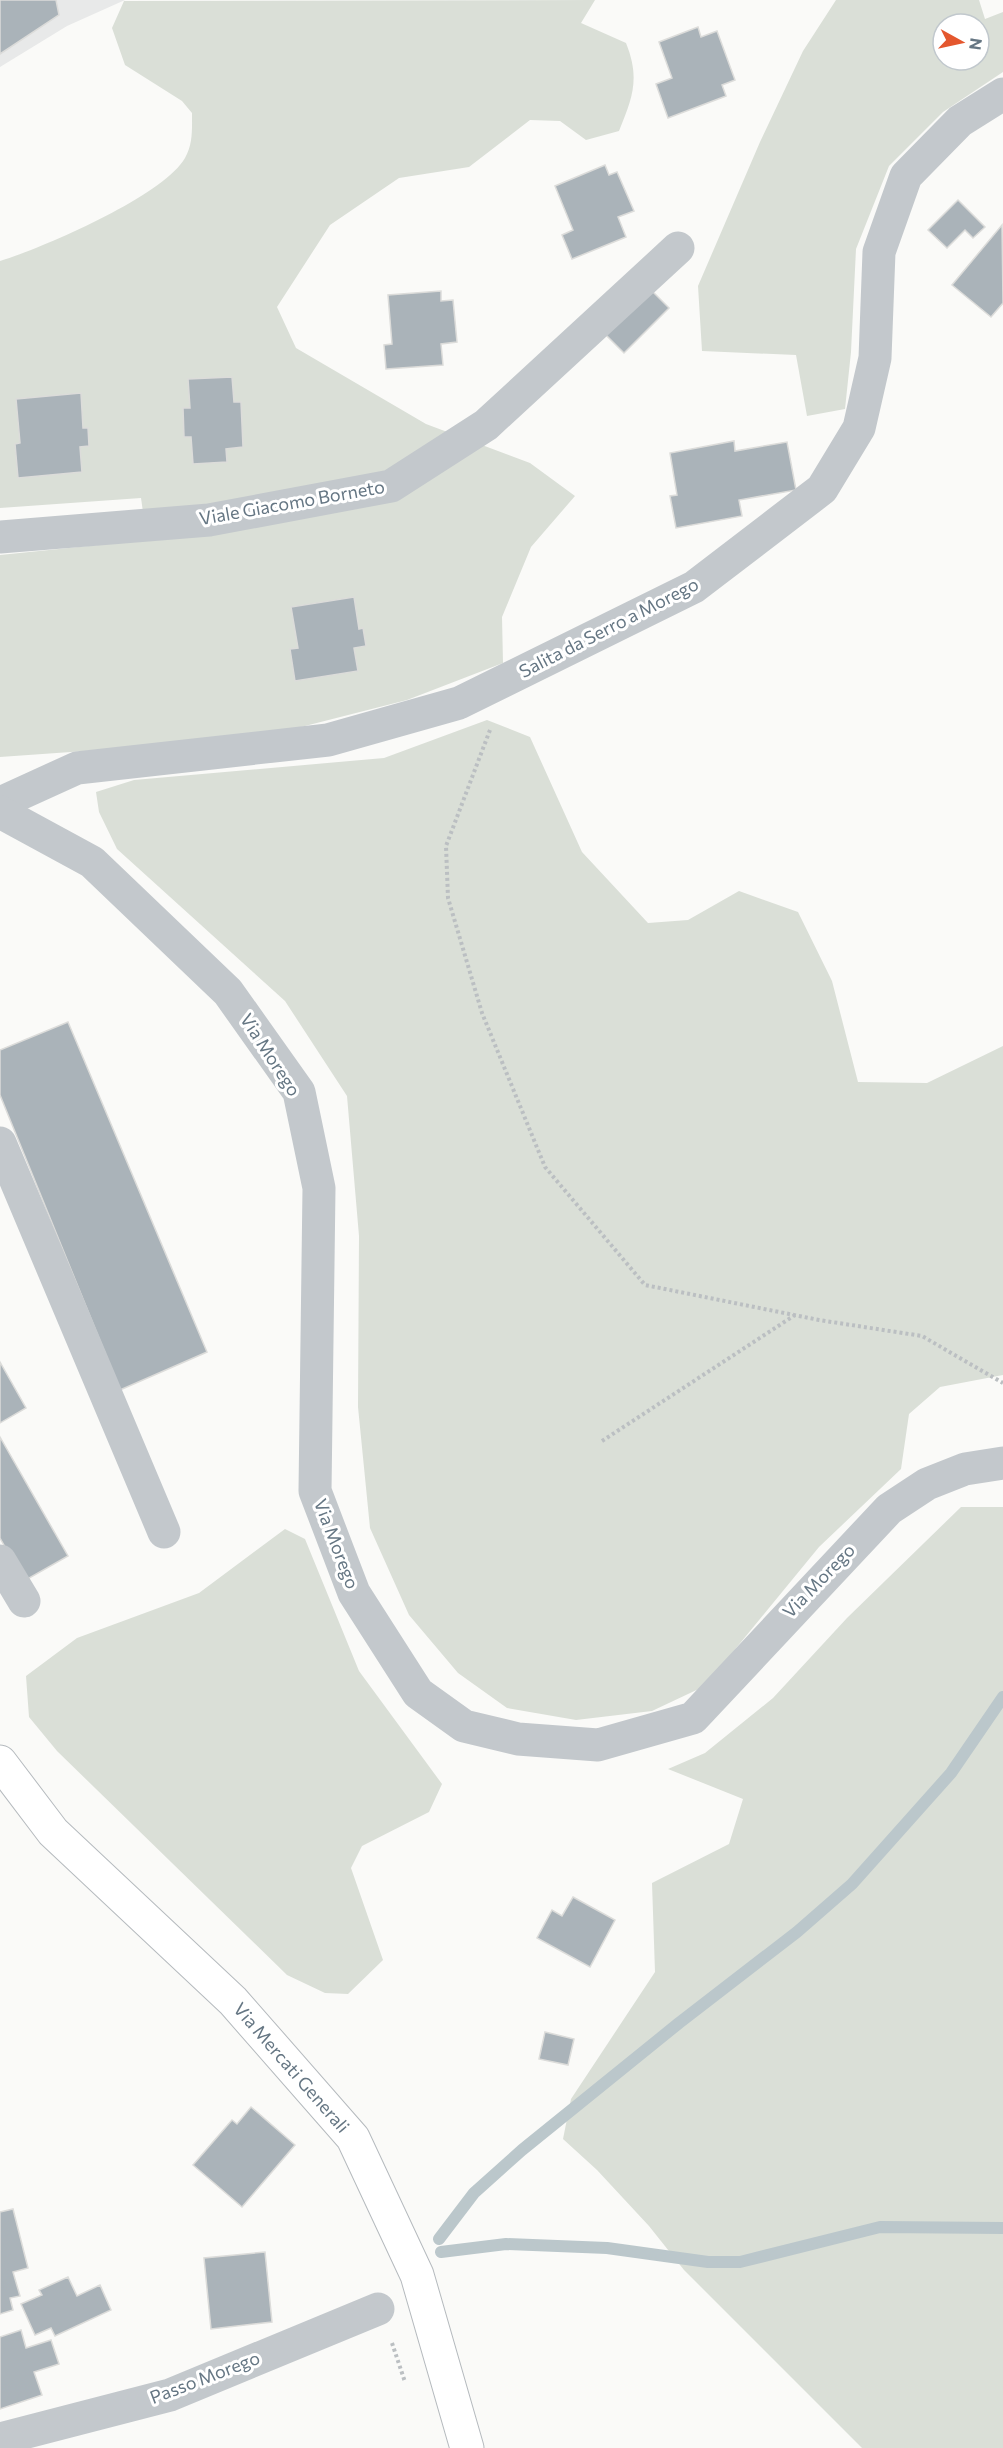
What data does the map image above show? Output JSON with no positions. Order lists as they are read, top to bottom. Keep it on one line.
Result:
{"streets":{"main road":["Via Mercati Generali"],"street":["Viale Giacomo Borneto","Salita da Serro a Morego","Via Morego","Passo Morego"]},"north":"right"}
